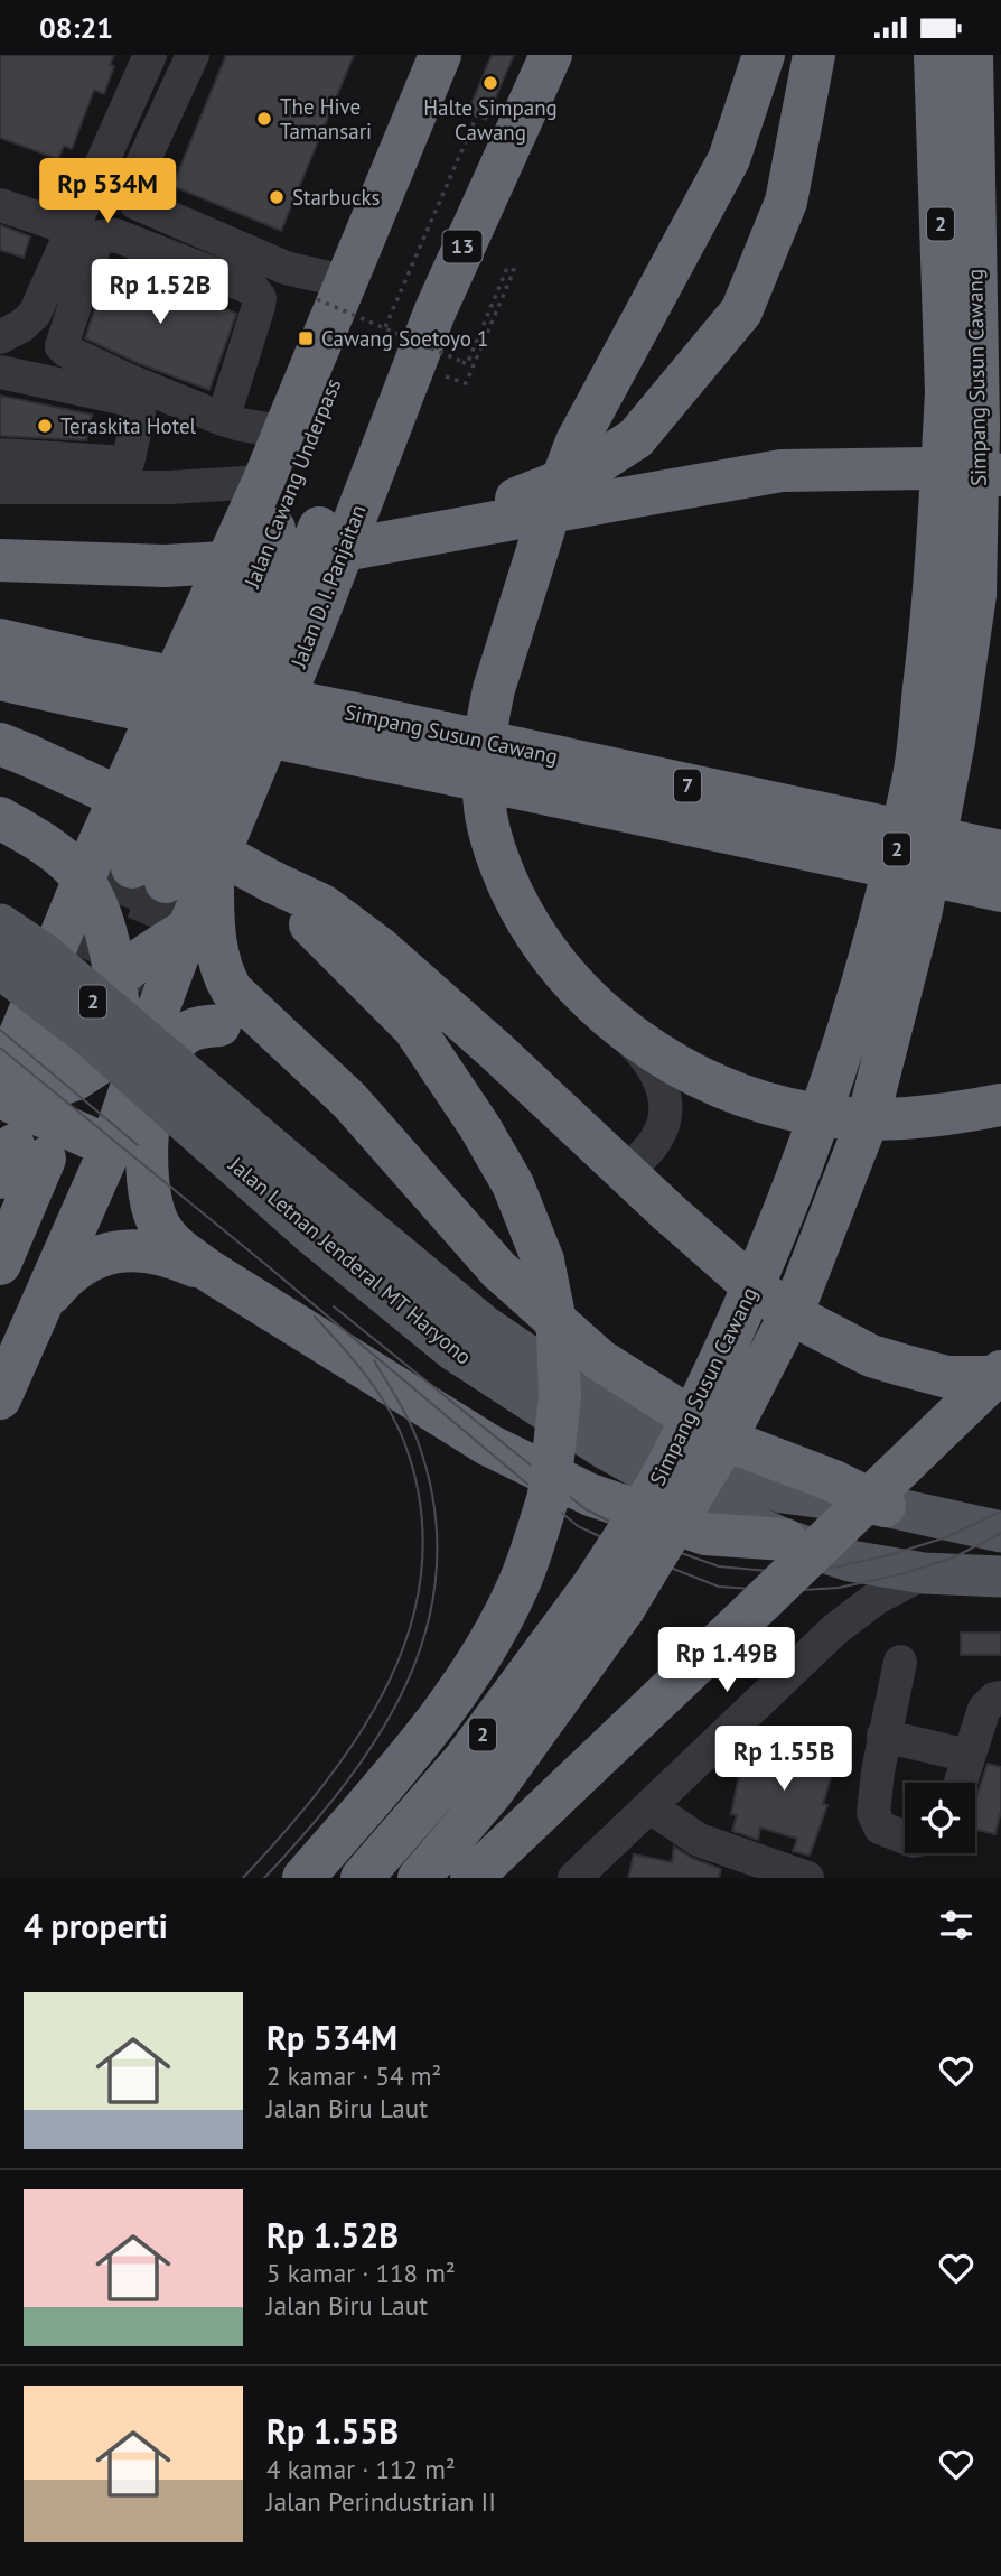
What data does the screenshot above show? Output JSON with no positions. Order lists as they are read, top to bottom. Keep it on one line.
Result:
{"streets":{"highway":["2","13","Simpang Susun Cawang","Jalan Cawang Underpass","7"],"main road":["Jalan Letnan Jenderal MT Haryono"]},"crossings":[["2","Jalan Cawang Underpass"],["13","Jalan Cawang Underpass"]],"places":{"other":["Halte Simpang Cawang","The Hive Tamansari","Starbucks","Teraskita Hotel"],"transit":["Cawang Soetoyo 1"]},"page":{"status":"08:21","price":["Rp 534M","Rp 1.52B","Rp 1.49B","Rp 1.55B"],"heading":"4 properti","list":[{"name":"Rp 534M","note":"2 kamar · 54 m² · Jalan Biru Laut"},{"name":"Rp 1.52B","note":"5 kamar · 118 m² · Jalan Biru Laut"},{"name":"Rp 1.55B","note":"4 kamar · 112 m² · Jalan Perindustrian II"}]}}
